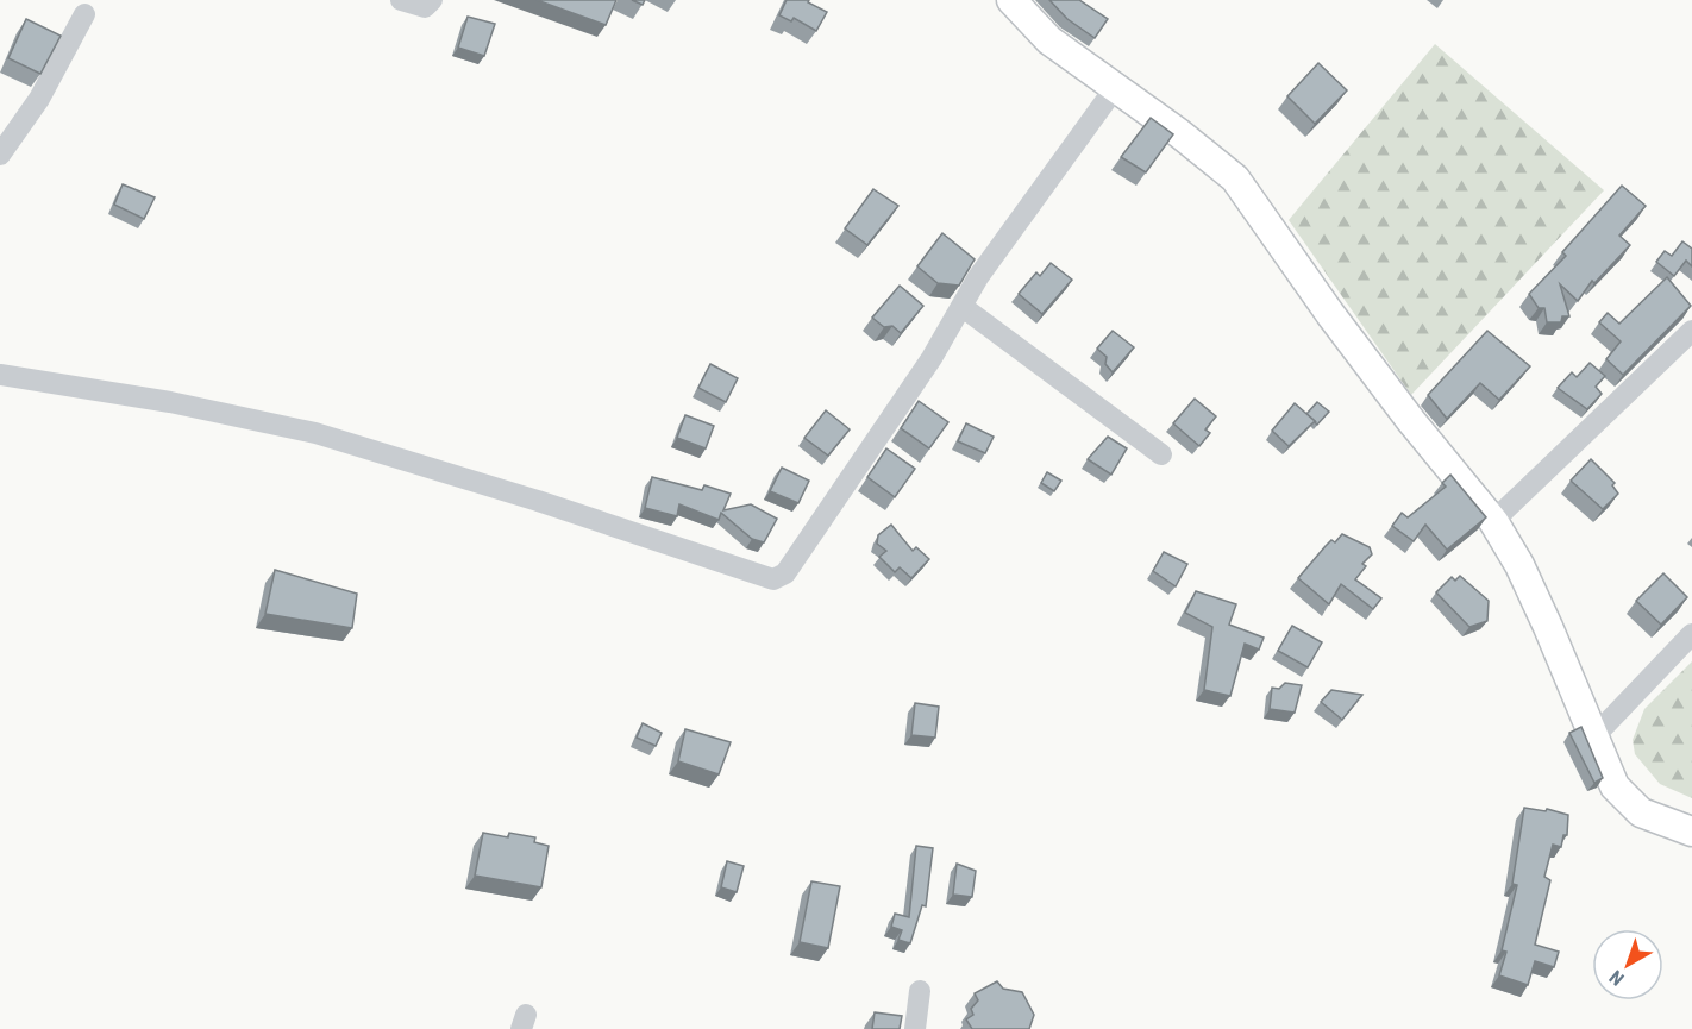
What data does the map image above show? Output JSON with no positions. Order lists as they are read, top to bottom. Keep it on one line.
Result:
{"north":"bottom left"}
